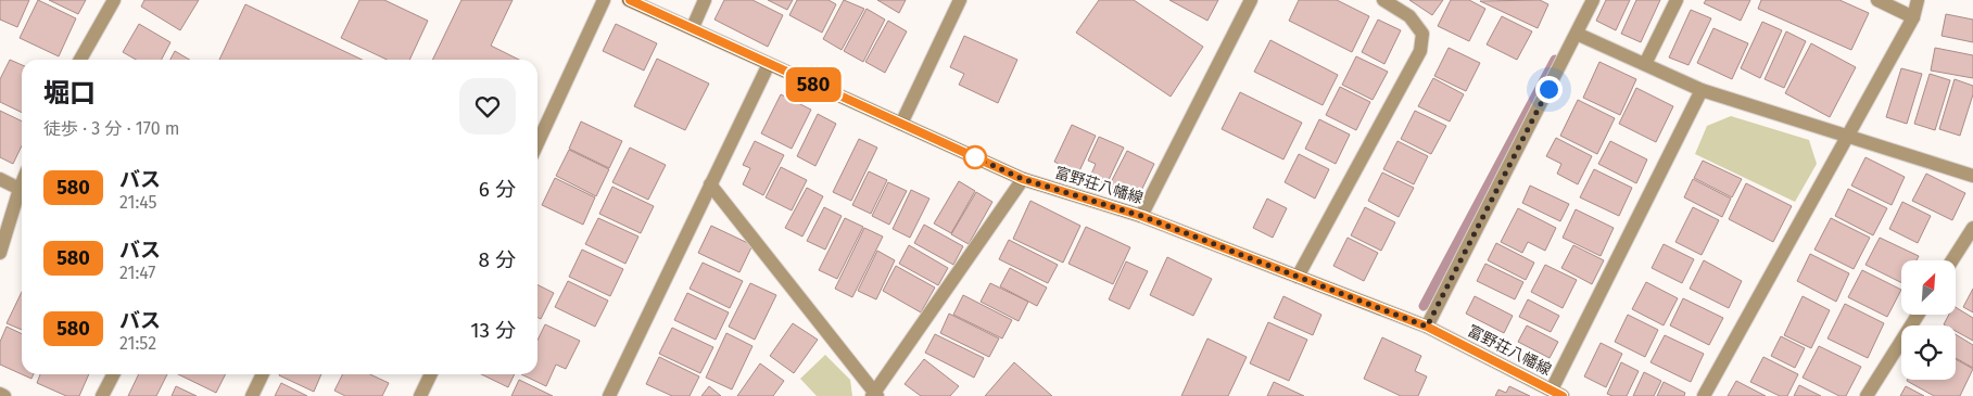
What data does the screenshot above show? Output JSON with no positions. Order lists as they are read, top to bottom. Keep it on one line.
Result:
{"streets":{"main road":["富野荘八幡線"]},"lines":["bus line 580"],"north":"top right","page":{"on_map":"580","heading":["堀口","徒歩 · 3 分 · 170 m"],"list":[{"mark":"580","name":"バス","note":"21:45","value":"6 分"},{"mark":"580","name":"バス","note":"21:47","value":"8 分"},{"mark":"580","name":"バス","note":"21:52","value":"13 分"}]}}
